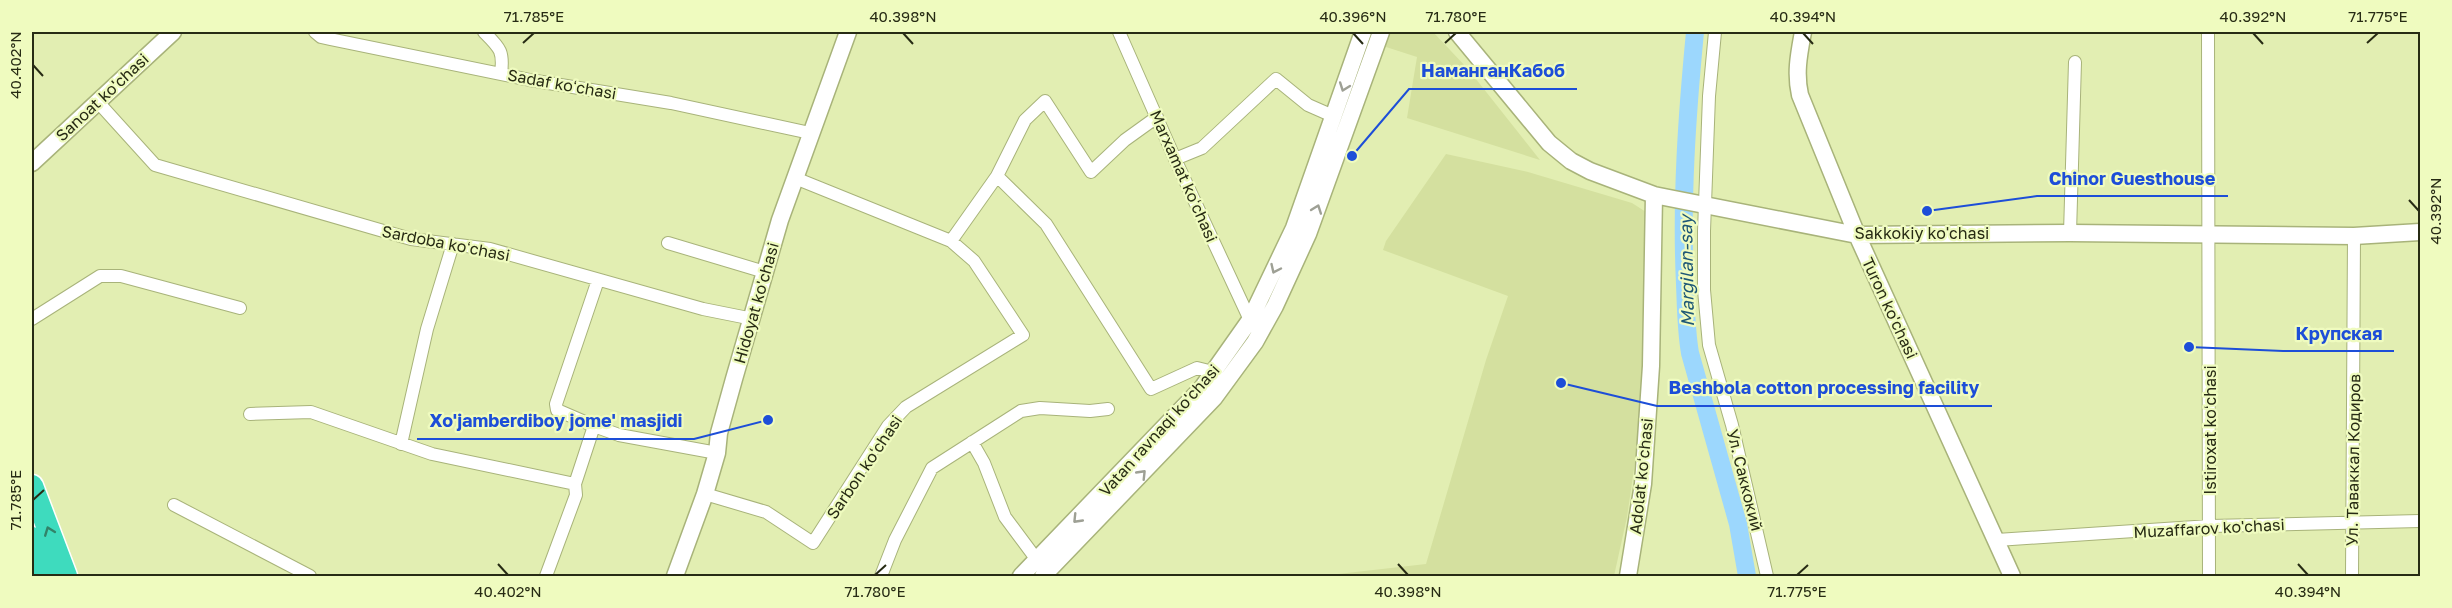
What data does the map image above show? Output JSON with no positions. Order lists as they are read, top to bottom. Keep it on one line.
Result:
{"streets":{"street":["Sadaf koʻchasi","Sanoat ko'chasi","Marxamat koʻchasi","Sakkokiy ko'chasi","Sardoba koʻchasi","Hidoyat ko'chasi","Turon ko'chasi","Vatan ravnaqi ko'chasi","Istiroxat koʻchasi","Ул. Таваккал Кодиров","Sarbon koʻchasi","Adolat koʻchasi","Ул. Саккокий","Muzaffarov ko'chasi"]},"crossings":[["Sadaf koʻchasi","Hidoyat ko'chasi"],["Sanoat ko'chasi","Sardoba koʻchasi"],["Marxamat koʻchasi","Vatan ravnaqi ko'chasi"],["Sakkokiy ko'chasi","Turon ko'chasi"],["Sakkokiy ko'chasi","Istiroxat koʻchasi"],["Sakkokiy ko'chasi","Ул. Таваккал Кодиров"],["Sakkokiy ko'chasi","Adolat koʻchasi"],["Sakkokiy ko'chasi","Ул. Саккокий"],["Sardoba koʻchasi","Hidoyat ko'chasi"],["Hidoyat ko'chasi","Sarbon koʻchasi"],["Turon ko'chasi","Muzaffarov ko'chasi"],["Istiroxat koʻchasi","Muzaffarov ko'chasi"],["Ул. Таваккал Кодиров","Muzaffarov ko'chasi"]],"water":["Margilan-say"],"places":["НаманганКабоб","Chinor Guesthouse","Крупская","Beshbola cotton processing facility","Xo'jamberdiboy jome' masjidi"],"coordinates":["71.785°E","40.398°N","40.396°N","71.780°E","40.394°N","40.392°N","71.775°E","40.402°N"]}
